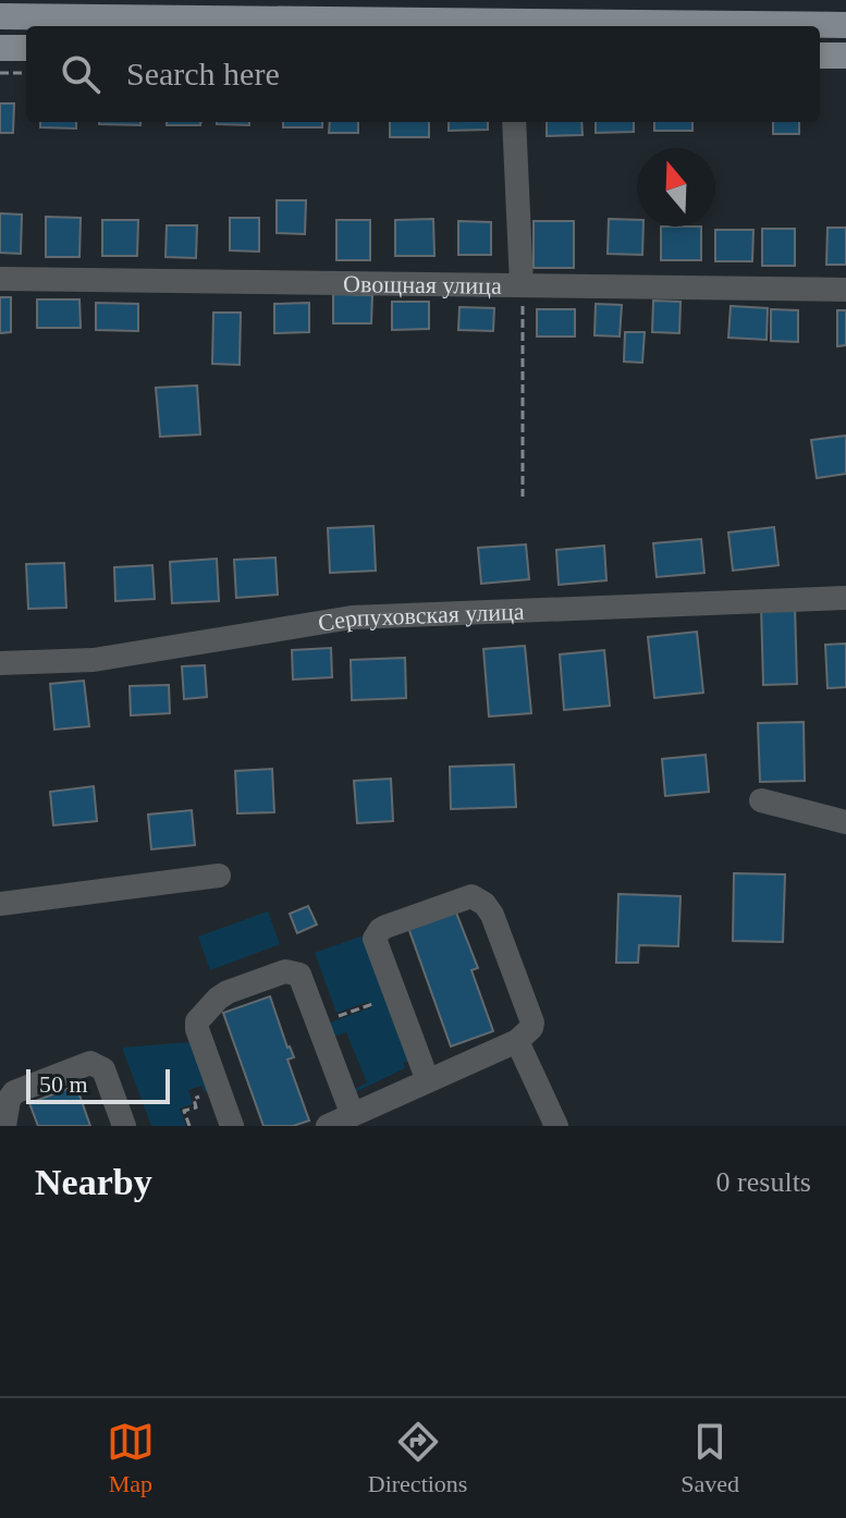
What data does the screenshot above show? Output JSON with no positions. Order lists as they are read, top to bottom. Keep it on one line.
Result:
{"streets":{"street":["Овощная улица","Серпуховская улица"]},"scale_bar":"50 m","north":"top","page":{"search":"Search here","scale":"50 m","heading":["Nearby","0 results"],"nav":["Map","Directions","Saved"]}}
